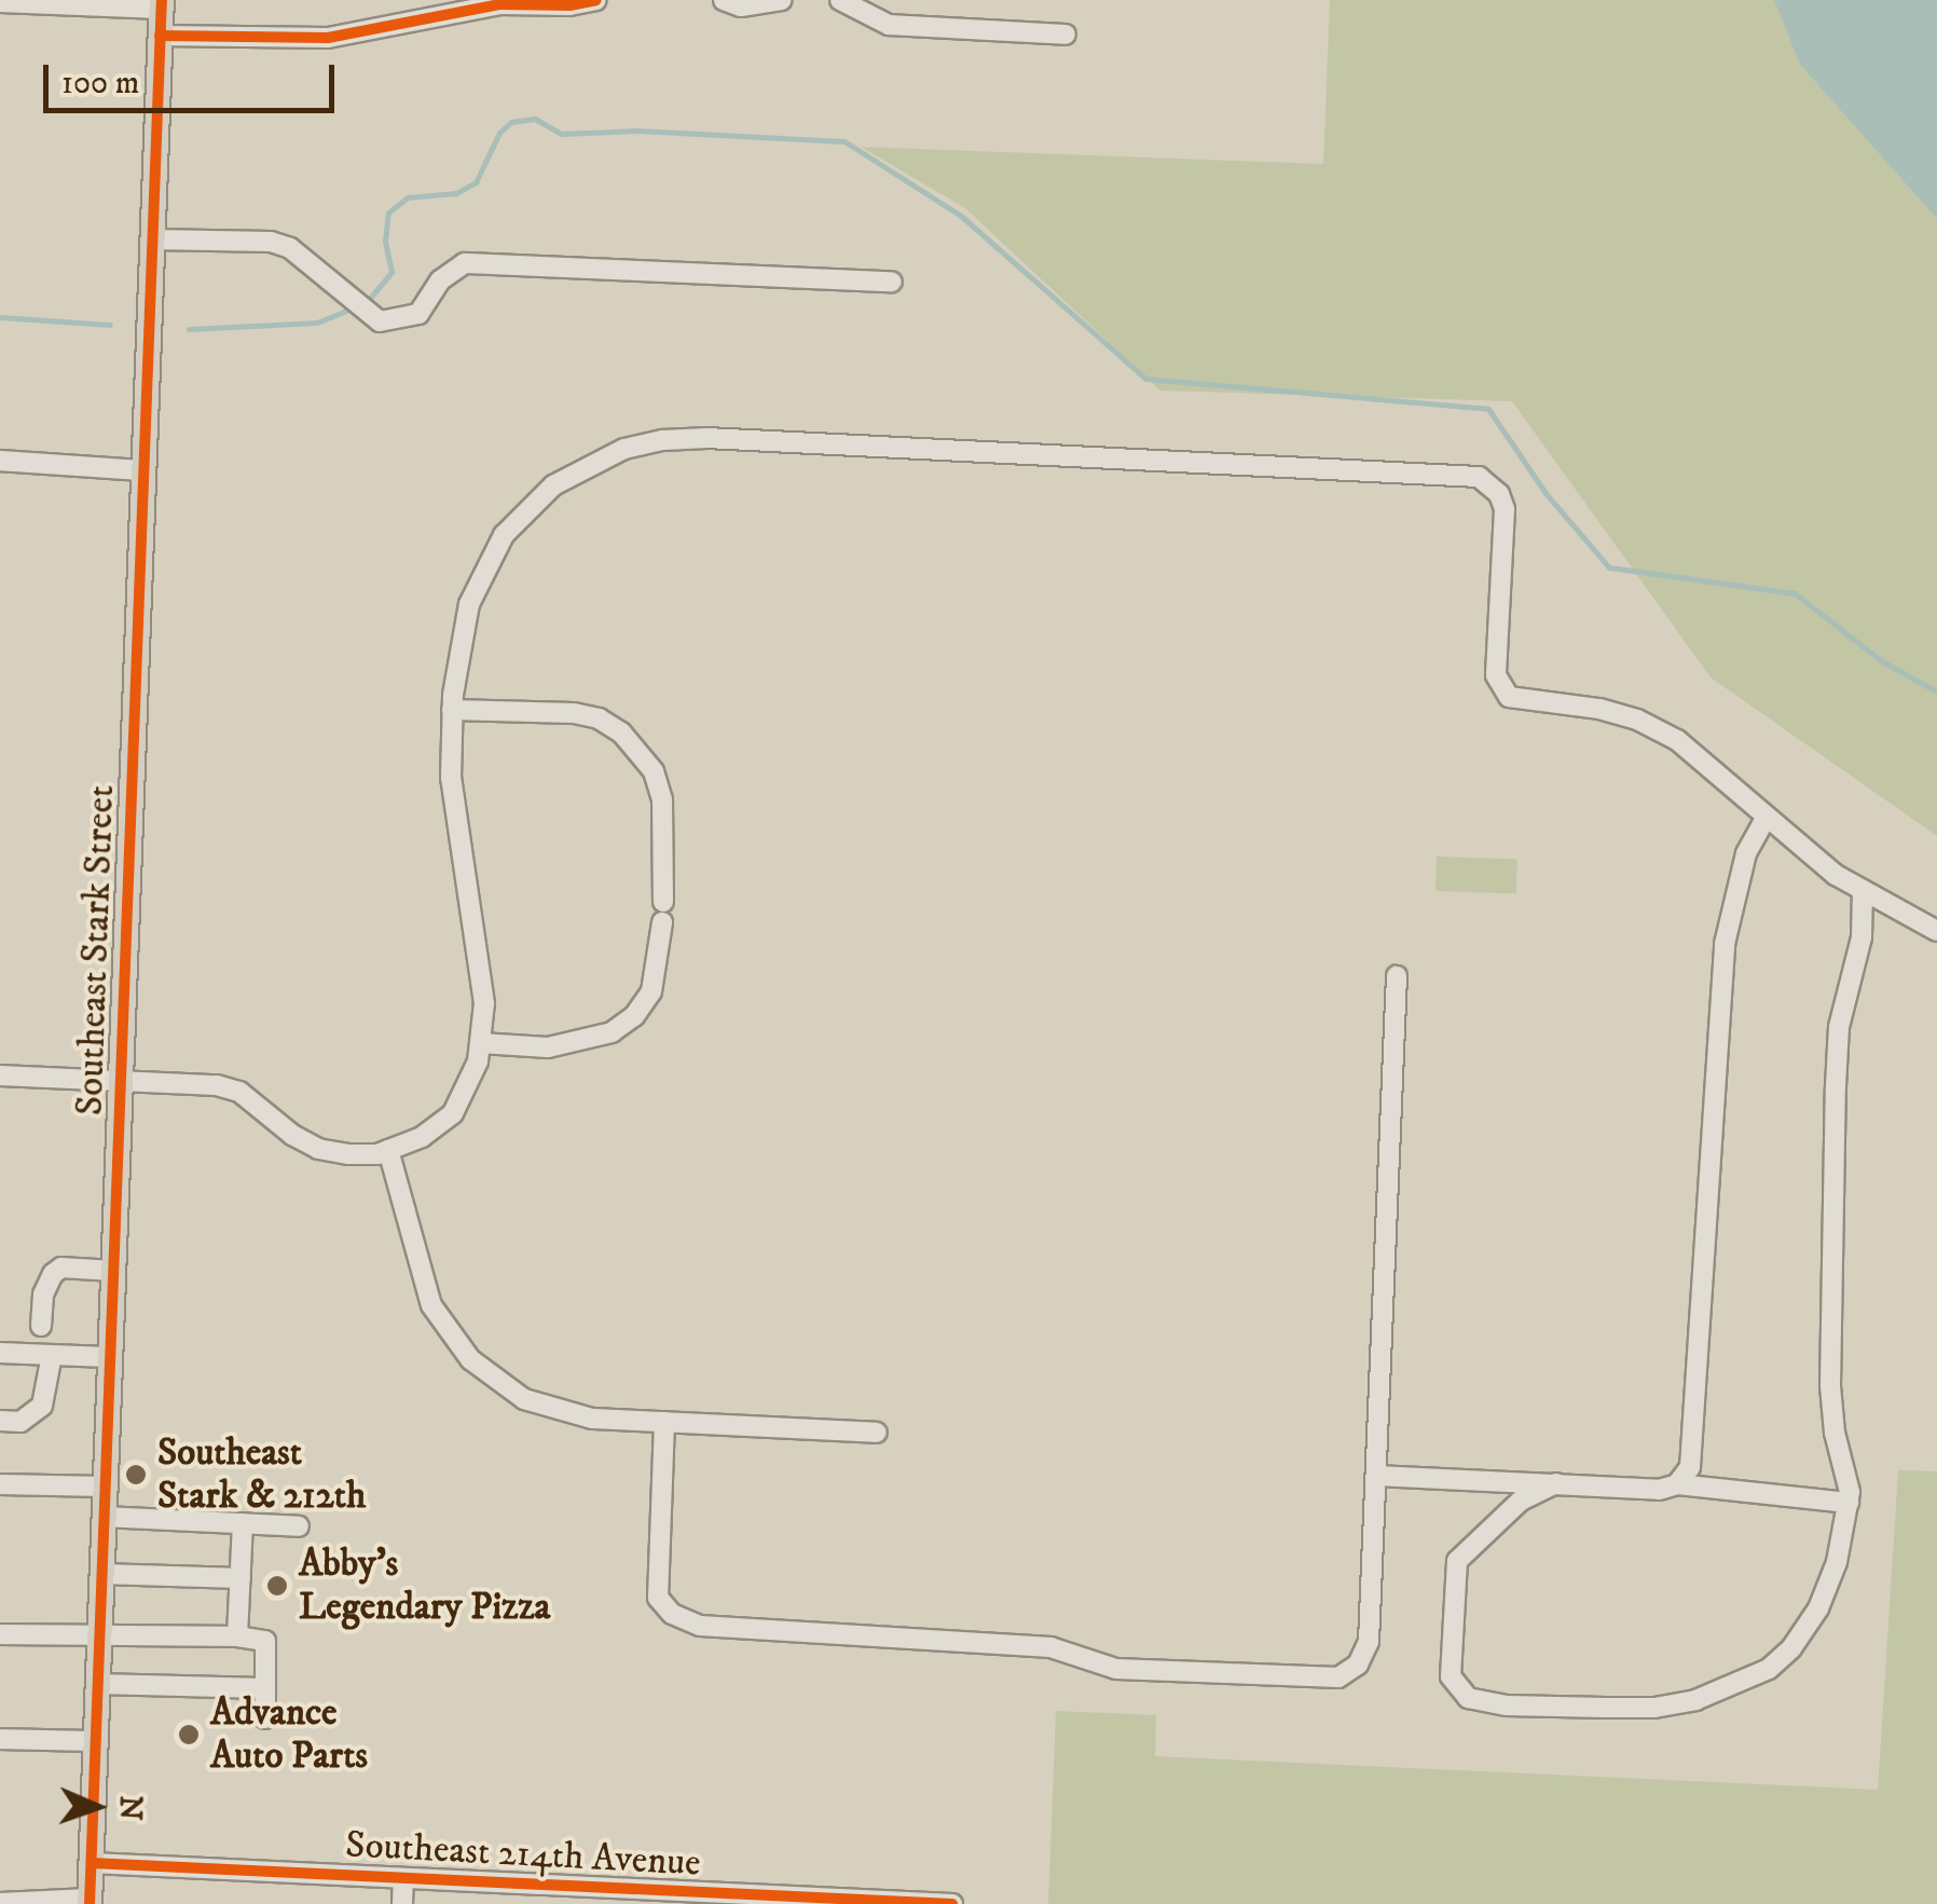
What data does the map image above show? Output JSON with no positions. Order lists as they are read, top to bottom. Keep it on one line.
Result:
{"streets":{"main road":["Southeast Stark Street"],"street":["Southeast 214th Avenue"]},"crossings":[["Southeast Stark Street","Southeast 214th Avenue"]],"places":["Southeast Stark & 212th","Abby's Legendary Pizza","Advance Auto Parts"],"scale_bar":"100 m","north":"right"}
